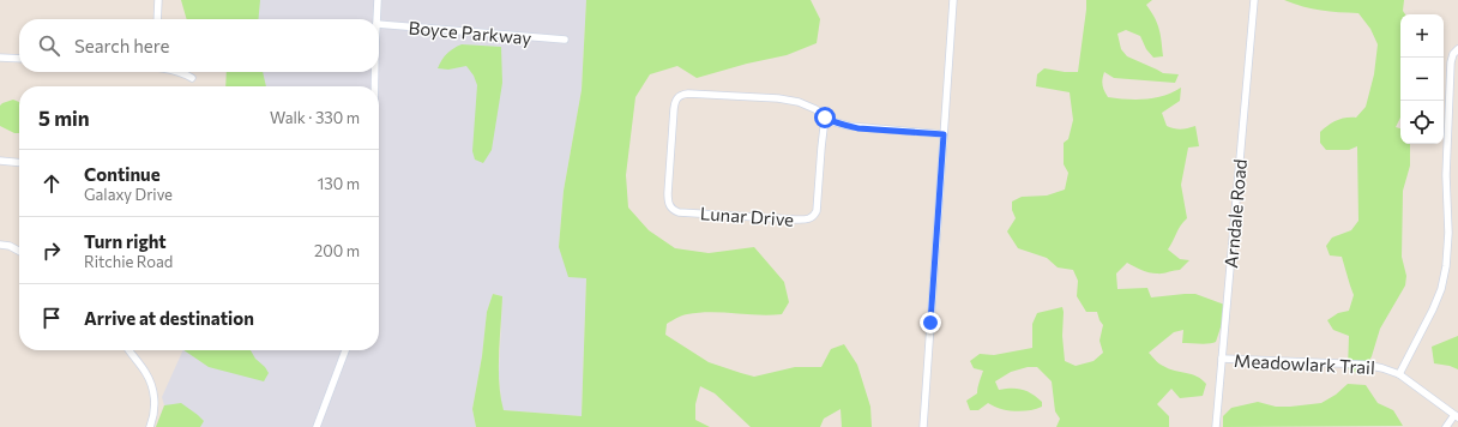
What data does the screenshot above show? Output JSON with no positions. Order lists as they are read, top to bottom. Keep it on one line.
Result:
{"streets":{"street":["Boyce Parkway","Arndale Road","Lunar Drive","Meadowlark Trail"]},"crossings":[["Arndale Road","Meadowlark Trail"]],"page":{"map_buttons":["+","−"],"search":"Search here","heading":["5 min","Walk · 330 m"],"list":[["Continue","Galaxy Drive","130 m"],["Turn right","Ritchie Road","200 m"],"Arrive at destination"]}}
